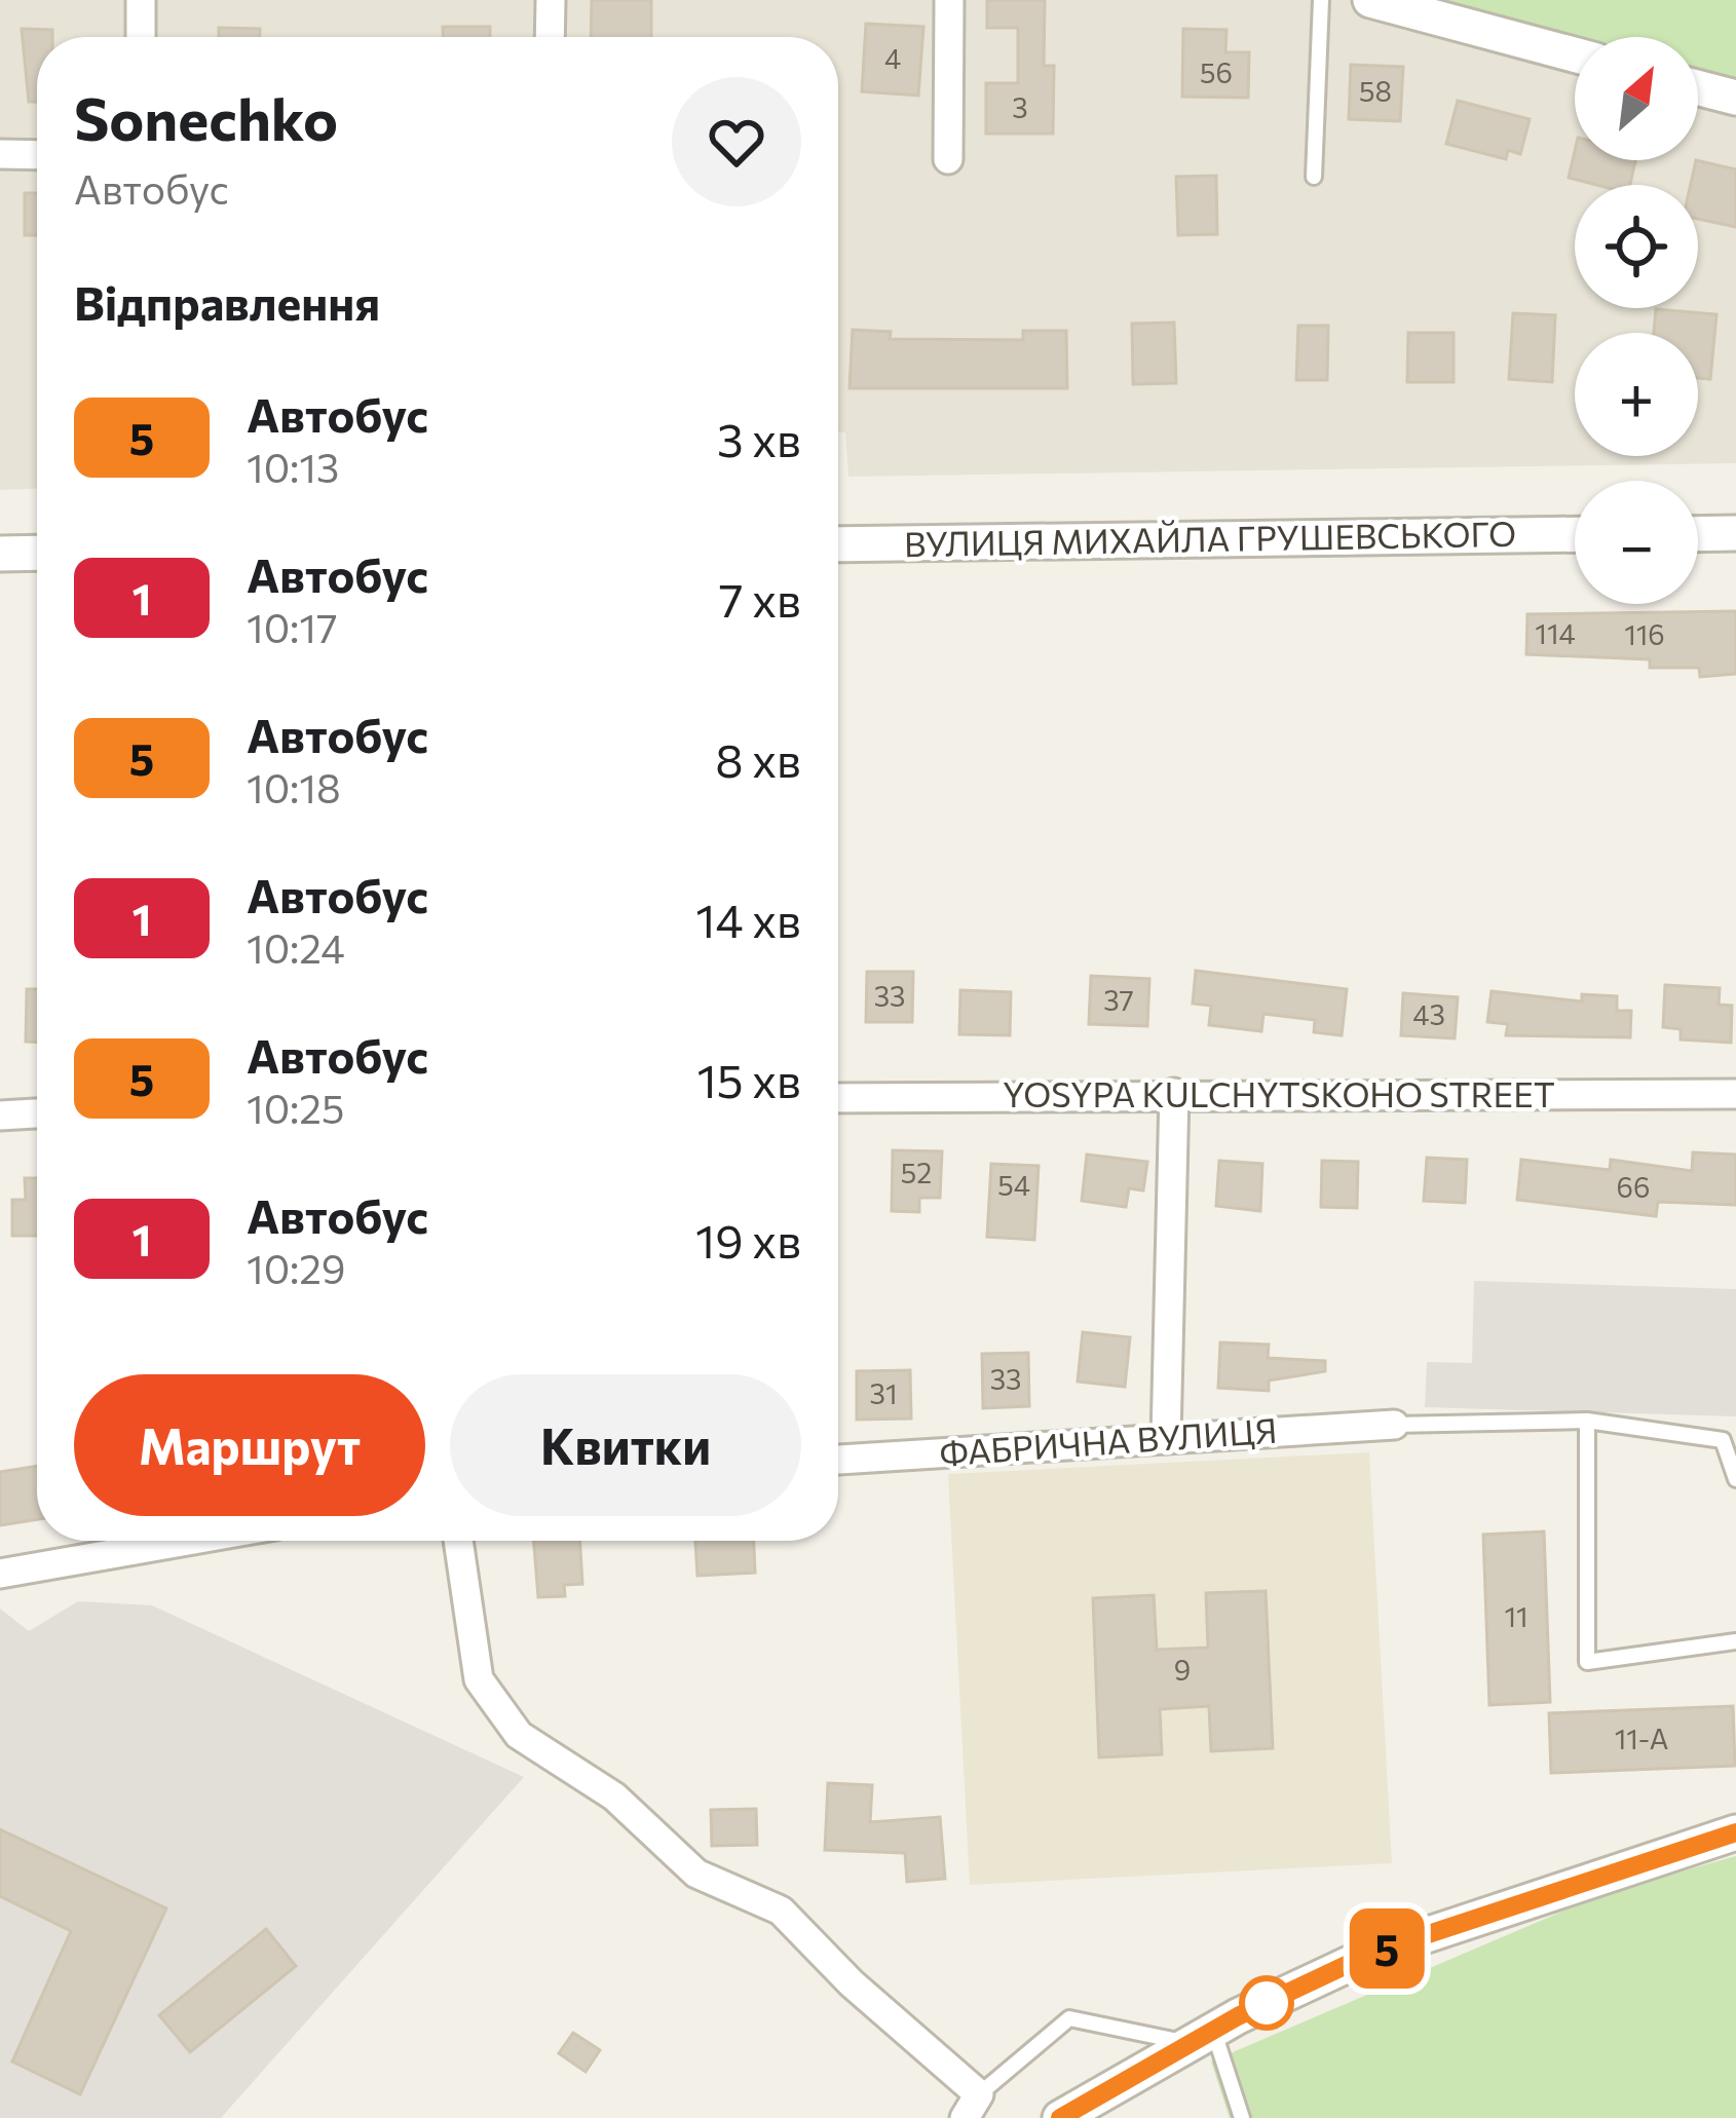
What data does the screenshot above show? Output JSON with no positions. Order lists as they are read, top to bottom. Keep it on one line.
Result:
{"streets":{"street":["ВУЛИЦЯ МИХАЙЛА ГРУШЕВСЬКОГО","YOSYPA KULCHYTSKOHO STREET","ФАБРИЧНА ВУЛИЦЯ"]},"lines":["bus line 5"],"house_numbers":["4","56","58","3","114","116","33","37","43","52","54","66","33","31","11","9","11-А"],"north":"top right","page":{"on_map":"5","map_buttons":["+","−"],"heading":[["Sonechko","Автобус"],"Відправлення"],"list":[{"mark":"5","name":"Автобус","note":"10:13","value":"3 хв"},{"mark":"1","name":"Автобус","note":"10:17","value":"7 хв"},{"mark":"5","name":"Автобус","note":"10:18","value":"8 хв"},{"mark":"1","name":"Автобус","note":"10:24","value":"14 хв"},{"mark":"5","name":"Автобус","note":"10:25","value":"15 хв"},{"mark":"1","name":"Автобус","note":"10:29","value":"19 хв"}],"buttons":["Маршрут","Квитки"]}}
